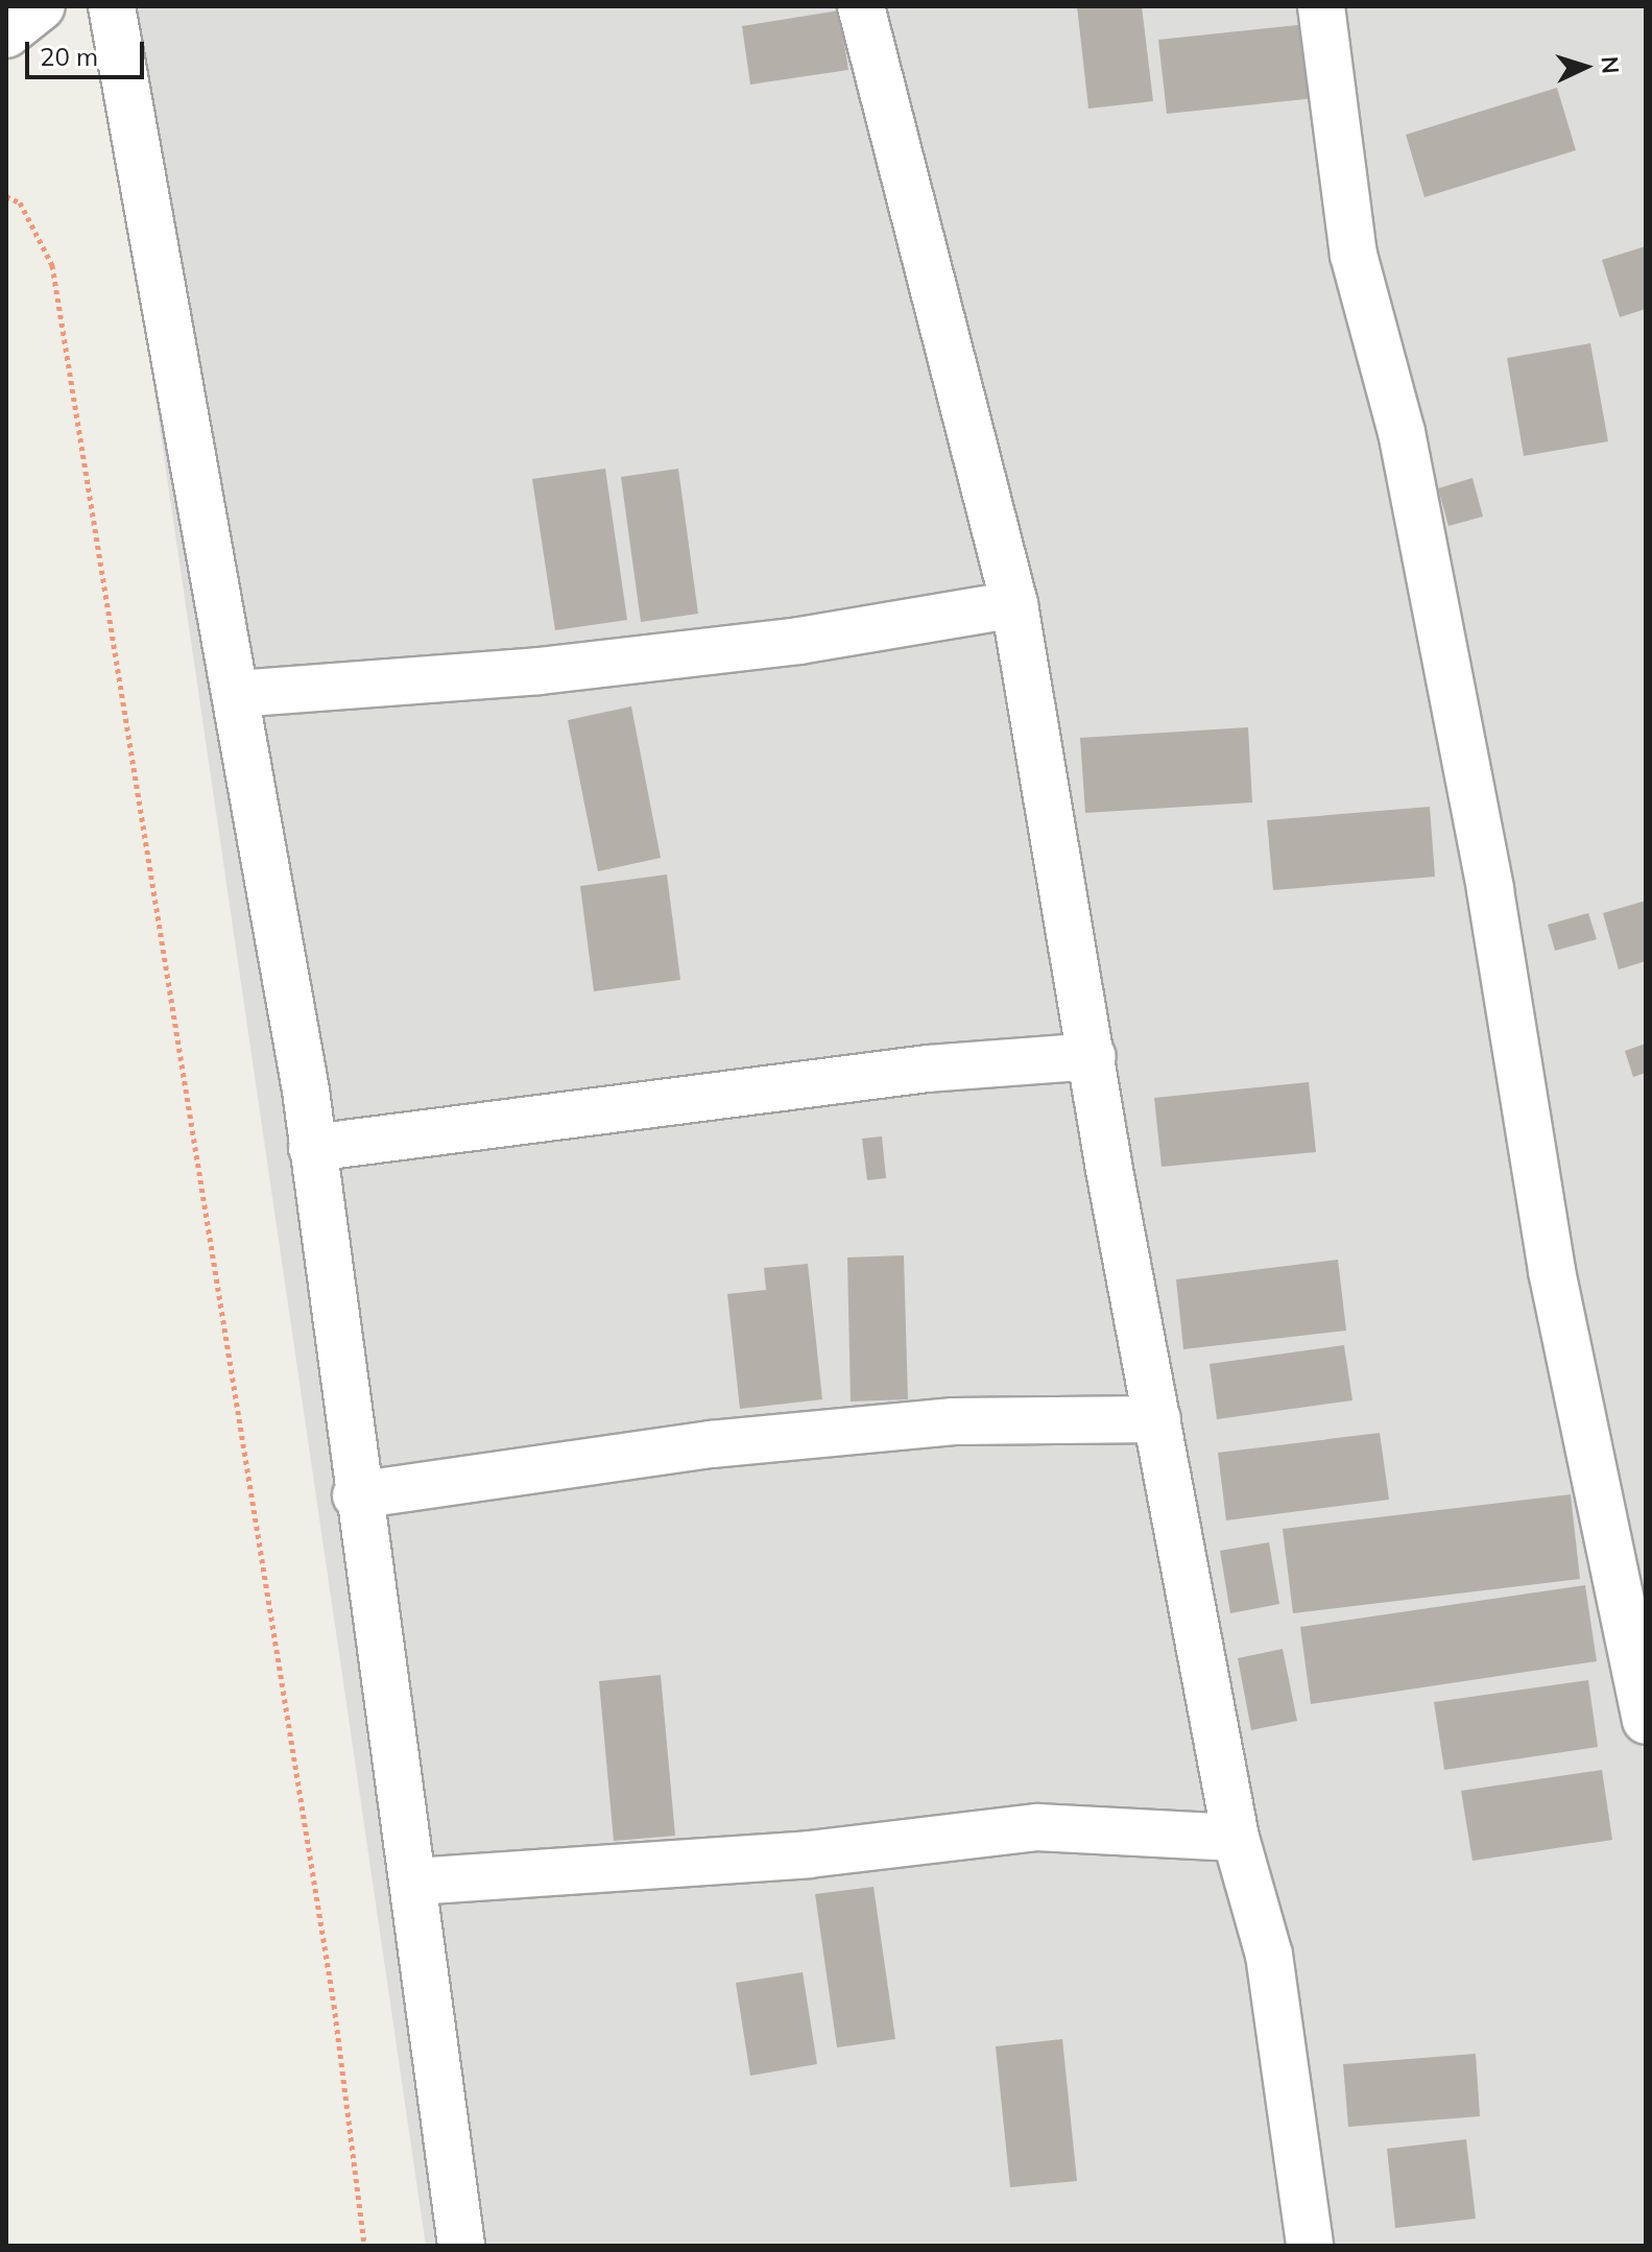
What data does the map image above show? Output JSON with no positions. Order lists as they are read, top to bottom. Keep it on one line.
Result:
{"scale_bar":"20 m","north":"right"}
